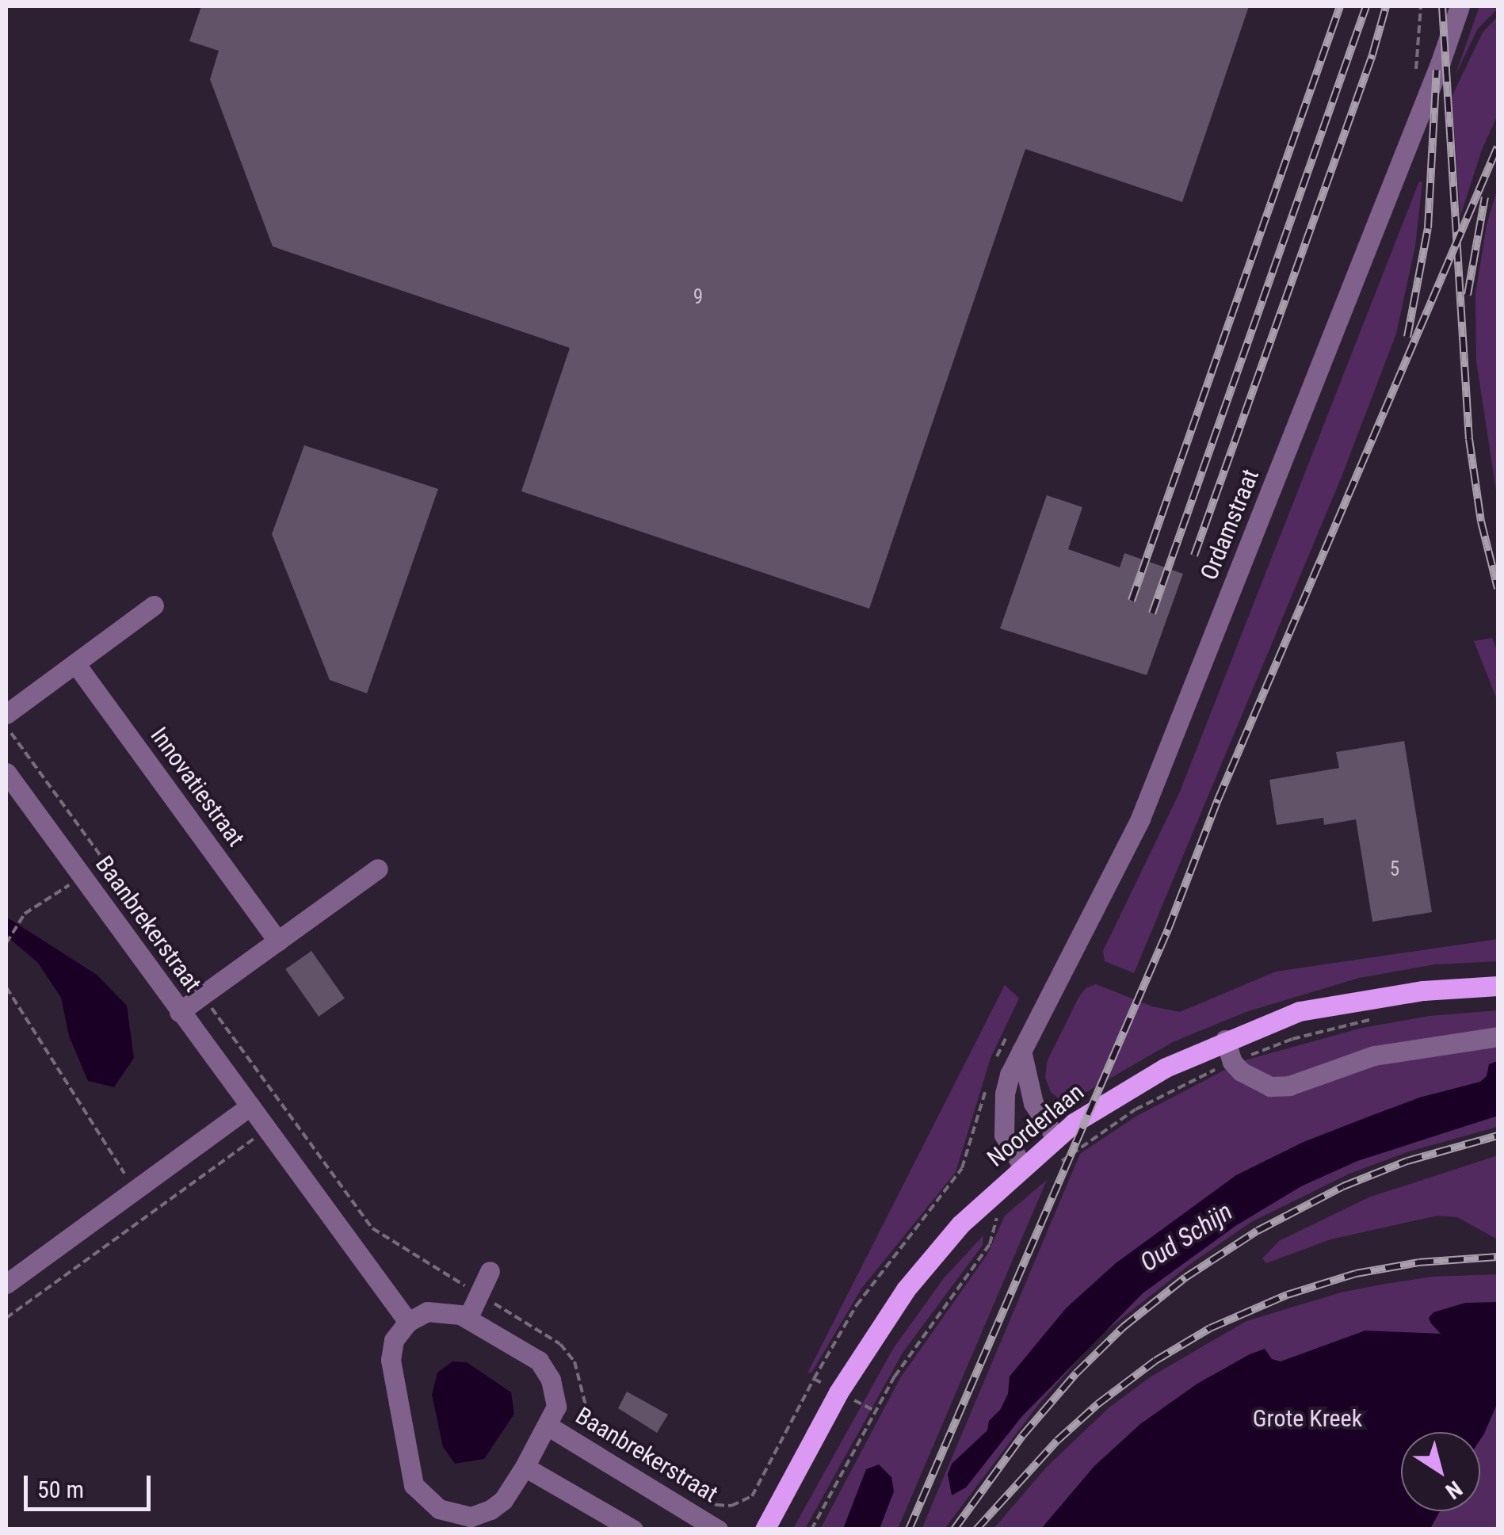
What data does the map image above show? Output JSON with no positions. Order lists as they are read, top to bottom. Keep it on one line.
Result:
{"streets":{"main road":["Noorderlaan"],"street":["Ordamstraat","Innovatiestraat","Baanbrekerstraat"]},"crossings":[["Ordamstraat","Noorderlaan"]],"water":["Oud Schijn"],"parks":["Grote Kreek"],"house_numbers":["9","5"],"scale_bar":"50 m","north":"bottom right"}
